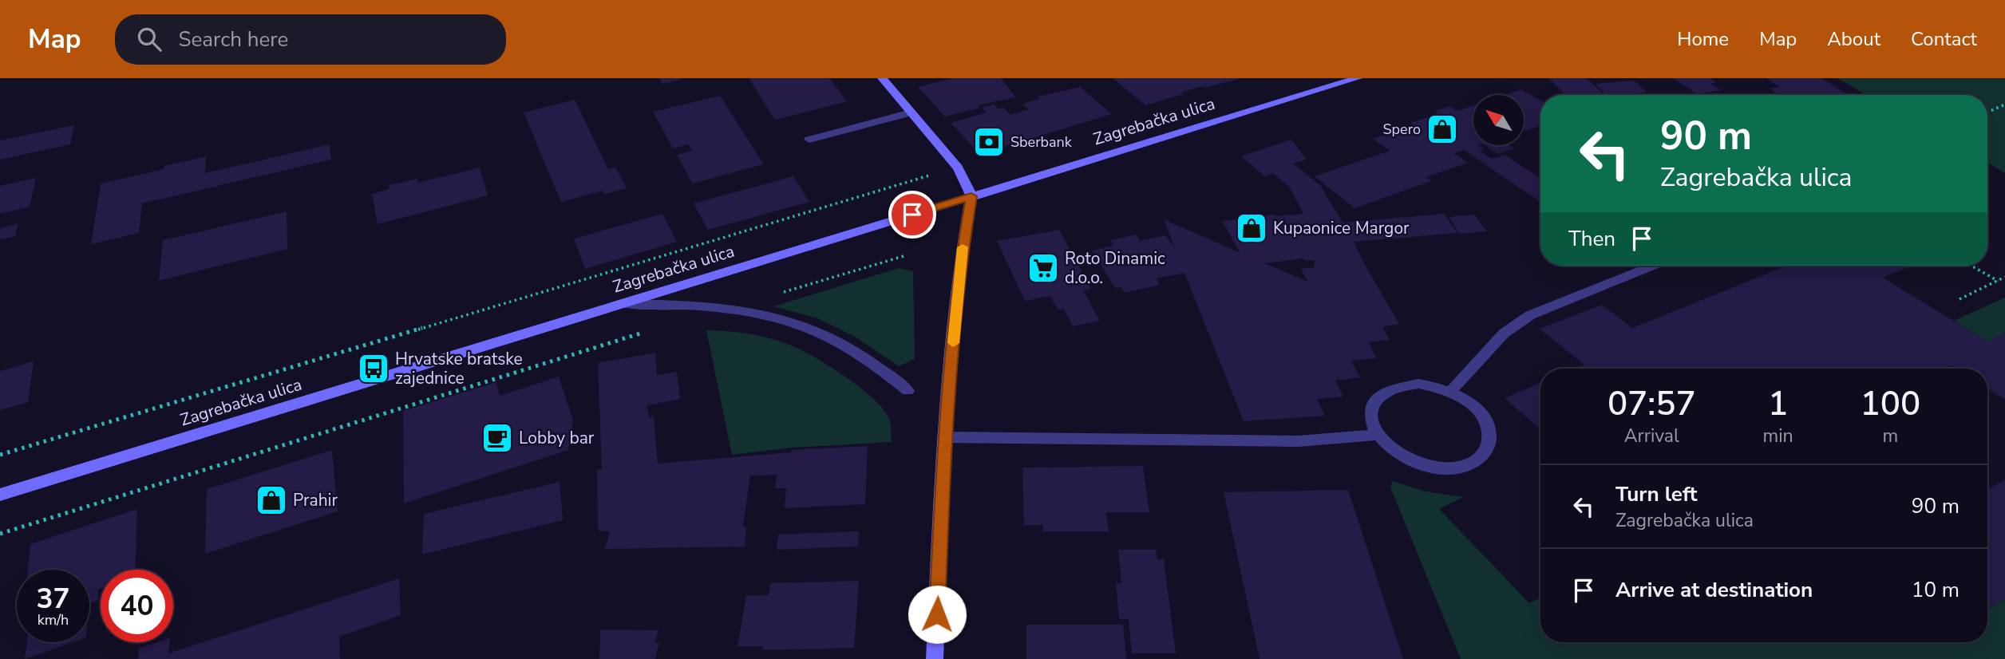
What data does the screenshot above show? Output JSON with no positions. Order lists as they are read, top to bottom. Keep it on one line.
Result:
{"streets":{"main road":["Zagrebačka ulica"]},"places":{"shop":["Spero","Kupaonice Margor","Prahir"],"bank":["Sberbank"],"supermarket":["Roto Dinamic d.o.o."],"bus stop":["Hrvatske bratske zajednice"],"cafe":["Lobby bar"]},"north":"top left","page":{"header":"Map","search":"Search here","nav":["Home","Map","About","Contact"],"turn":["90 m","Zagrebačka ulica"],"then":"Then","eta":["07:57","Arrival","1","min","100","m"],"list":[{"name":"Turn left","note":"Zagrebačka ulica","value":"90 m"},{"name":"Arrive at destination","value":"10 m"}],"speed":"37 km/h","limit":"40"}}
